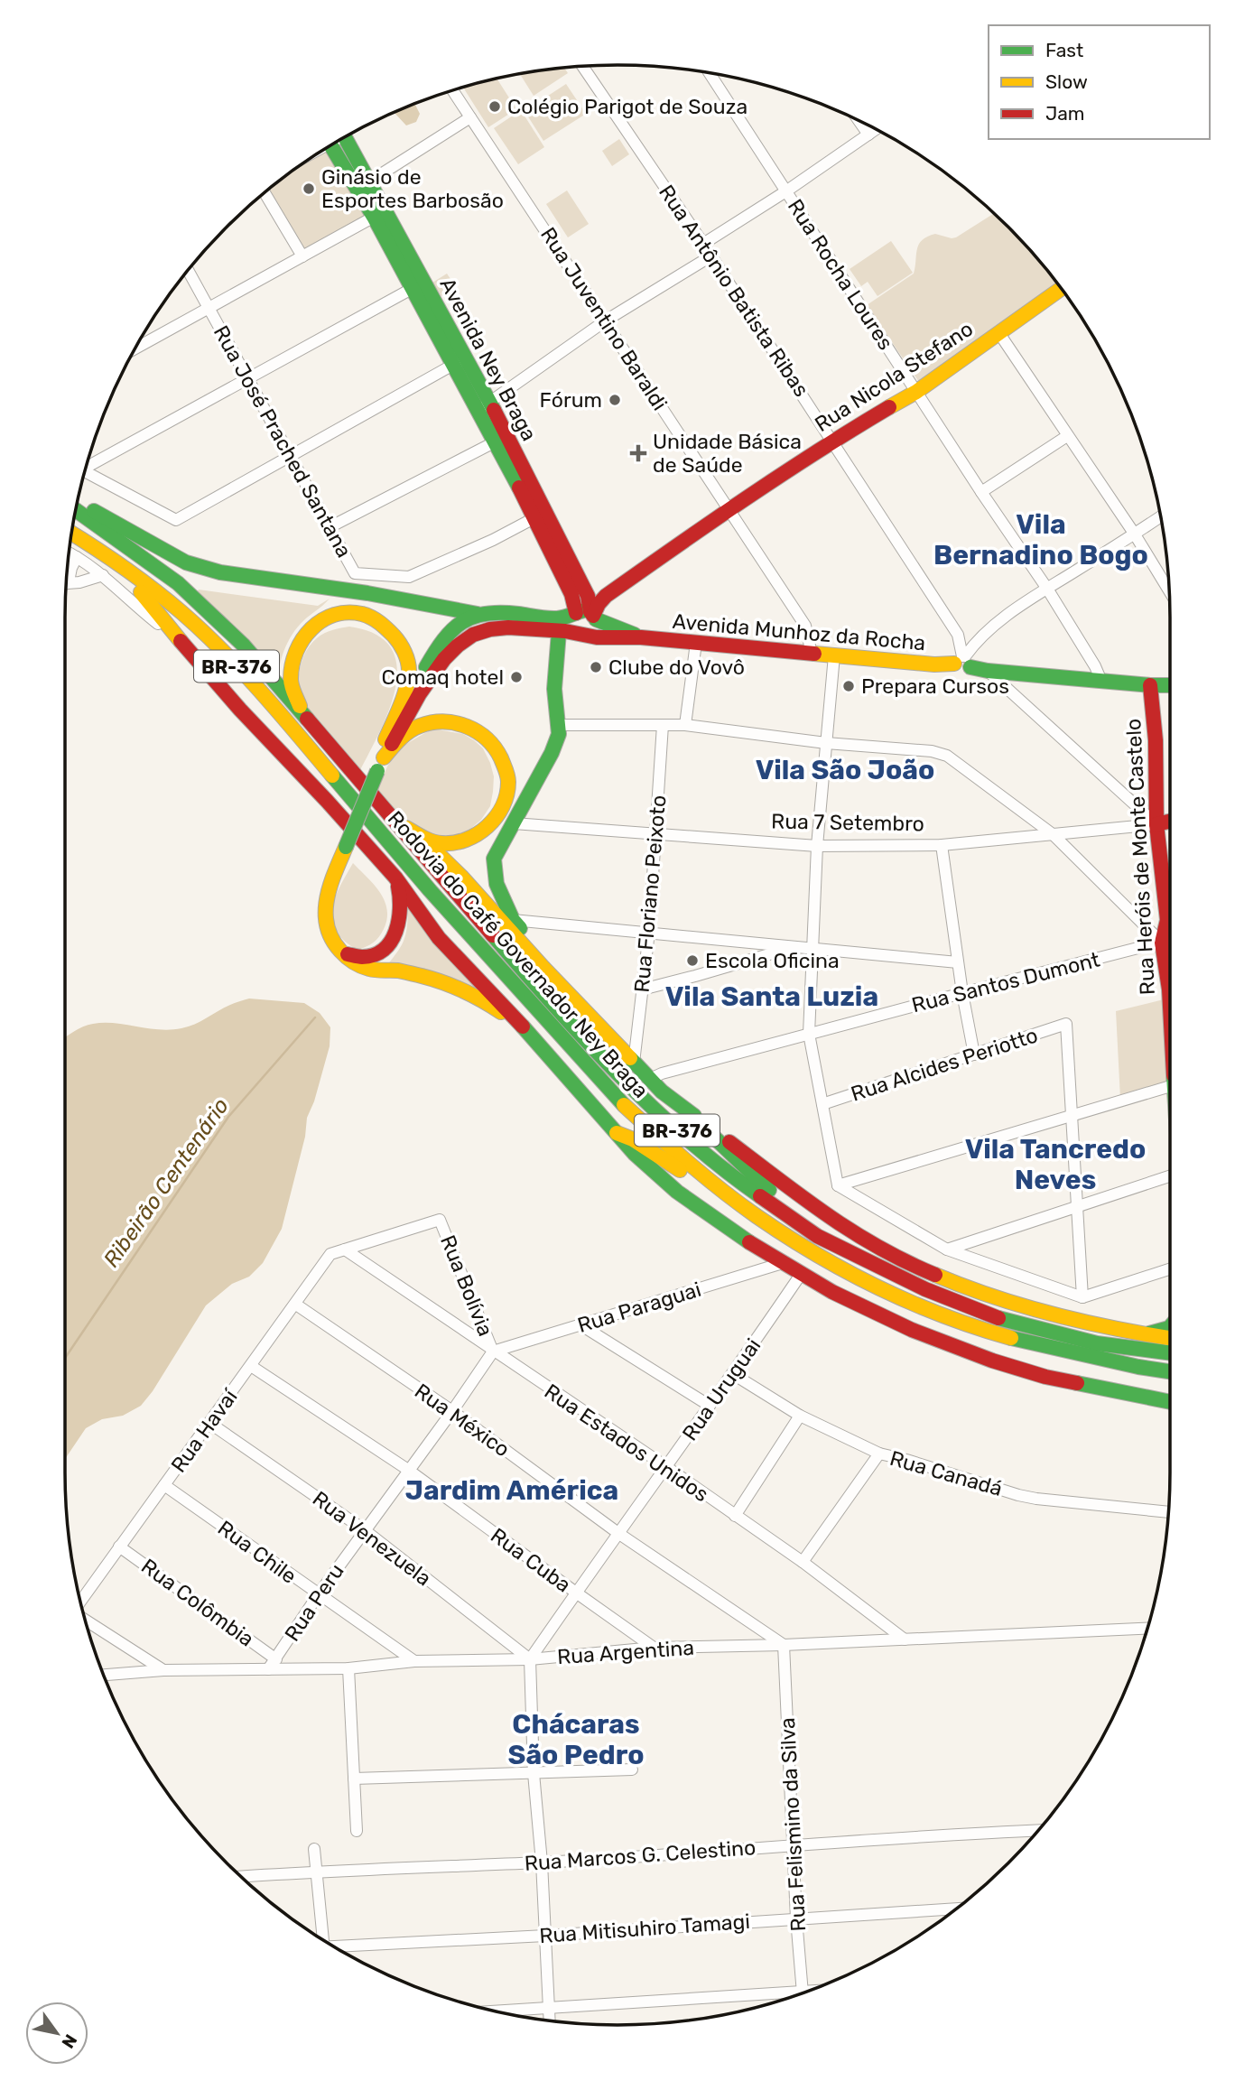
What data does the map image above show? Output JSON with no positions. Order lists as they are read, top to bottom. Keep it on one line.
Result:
{"streets":{"main road":["Avenida Ney Braga","Rua Nicola Stefano","Avenida Munhoz da Rocha","BR-376","Rua 7 Setembro","Rua Heróis de Monte Castelo","Rodovia do Café Governador Ney Braga"],"street":["Rua Rocha Loures","Rua Antônio Batista Ribas","Rua Juventino Baraldi","Rua José Prached Santana","Rua Floriano Peixoto","Rua Santos Dumont","Rua Alcides Periotto","Rua Bolívia","Rua Paraguai","Rua Uruguai","Rua México","Rua Havaí","Rua Estados Unidos","Rua Canadá","Rua Venezuela","Rua Chile","Rua Cuba","Rua Colômbia","Rua Peru","Rua Argentina","Rua Felismino da Silva","Rua Marcos G. Celestino","Rua Mitisuhiro Tamagi"]},"crossings":[["Rua Rocha Loures","Rua Nicola Stefano"],["Rua Rocha Loures","Avenida Munhoz da Rocha"],["Rua Antônio Batista Ribas","Rua Nicola Stefano"],["Rua Antônio Batista Ribas","Avenida Munhoz da Rocha"],["Rua Juventino Baraldi","Rua Nicola Stefano"],["Rua Juventino Baraldi","Avenida Munhoz da Rocha"],["Avenida Ney Braga","Rua Nicola Stefano"],["Avenida Ney Braga","Rua José Prached Santana"],["Avenida Munhoz da Rocha","Rua Heróis de Monte Castelo"],["Rua 7 Setembro","Rua Heróis de Monte Castelo"],["Rua 7 Setembro","Rua Floriano Peixoto"],["Rua Heróis de Monte Castelo","Rua Santos Dumont"],["Rua Bolívia","Rua Paraguai"],["Rua Bolívia","Rua Havaí"],["Rua Bolívia","Rua Estados Unidos"],["Rua Bolívia","Rua Peru"],["Rua Paraguai","Rua Estados Unidos"],["Rua Paraguai","Rua Peru"],["Rua Uruguai","Rua México"],["Rua Uruguai","Rua Estados Unidos"],["Rua Uruguai","Rua Canadá"],["Rua Uruguai","Rua Venezuela"],["Rua Uruguai","Rua Cuba"],["Rua Uruguai","Rua Argentina"],["Rua México","Rua Havaí"],["Rua México","Rua Peru"],["Rua México","Rua Argentina"],["Rua México","Rua Felismino da Silva"],["Rua Havaí","Rua Estados Unidos"],["Rua Havaí","Rua Venezuela"],["Rua Havaí","Rua Chile"],["Rua Havaí","Rua Cuba"],["Rua Havaí","Rua Colômbia"],["Rua Estados Unidos","Rua Peru"],["Rua Estados Unidos","Rua Argentina"],["Rua Venezuela","Rua Peru"],["Rua Venezuela","Rua Argentina"],["Rua Chile","Rua Peru"],["Rua Chile","Rua Argentina"],["Rua Cuba","Rua Peru"],["Rua Cuba","Rua Argentina"],["Rua Colômbia","Rua Peru"],["Rua Peru","Rua Argentina"],["Rua Argentina","Rua Felismino da Silva"],["Rua Felismino da Silva","Rua Marcos G. Celestino"],["Rua Felismino da Silva","Rua Mitisuhiro Tamagi"]],"districts":["Vila Bernadino Bogo","Vila São João","Vila Santa Luzia","Vila Tancredo Neves","Jardim América","Chácaras São Pedro"],"water":["Ribeirão Centenário"],"places":{"other":["Colégio Parigot de Souza","Ginásio de Esportes Barbosão","Fórum","Clube do Vovô","Comaq hotel","Prepara Cursos","Escola Oficina"],"health":["Unidade Básica de Saúde"]},"legend":["Fast","Slow","Jam"],"north":"bottom right"}
